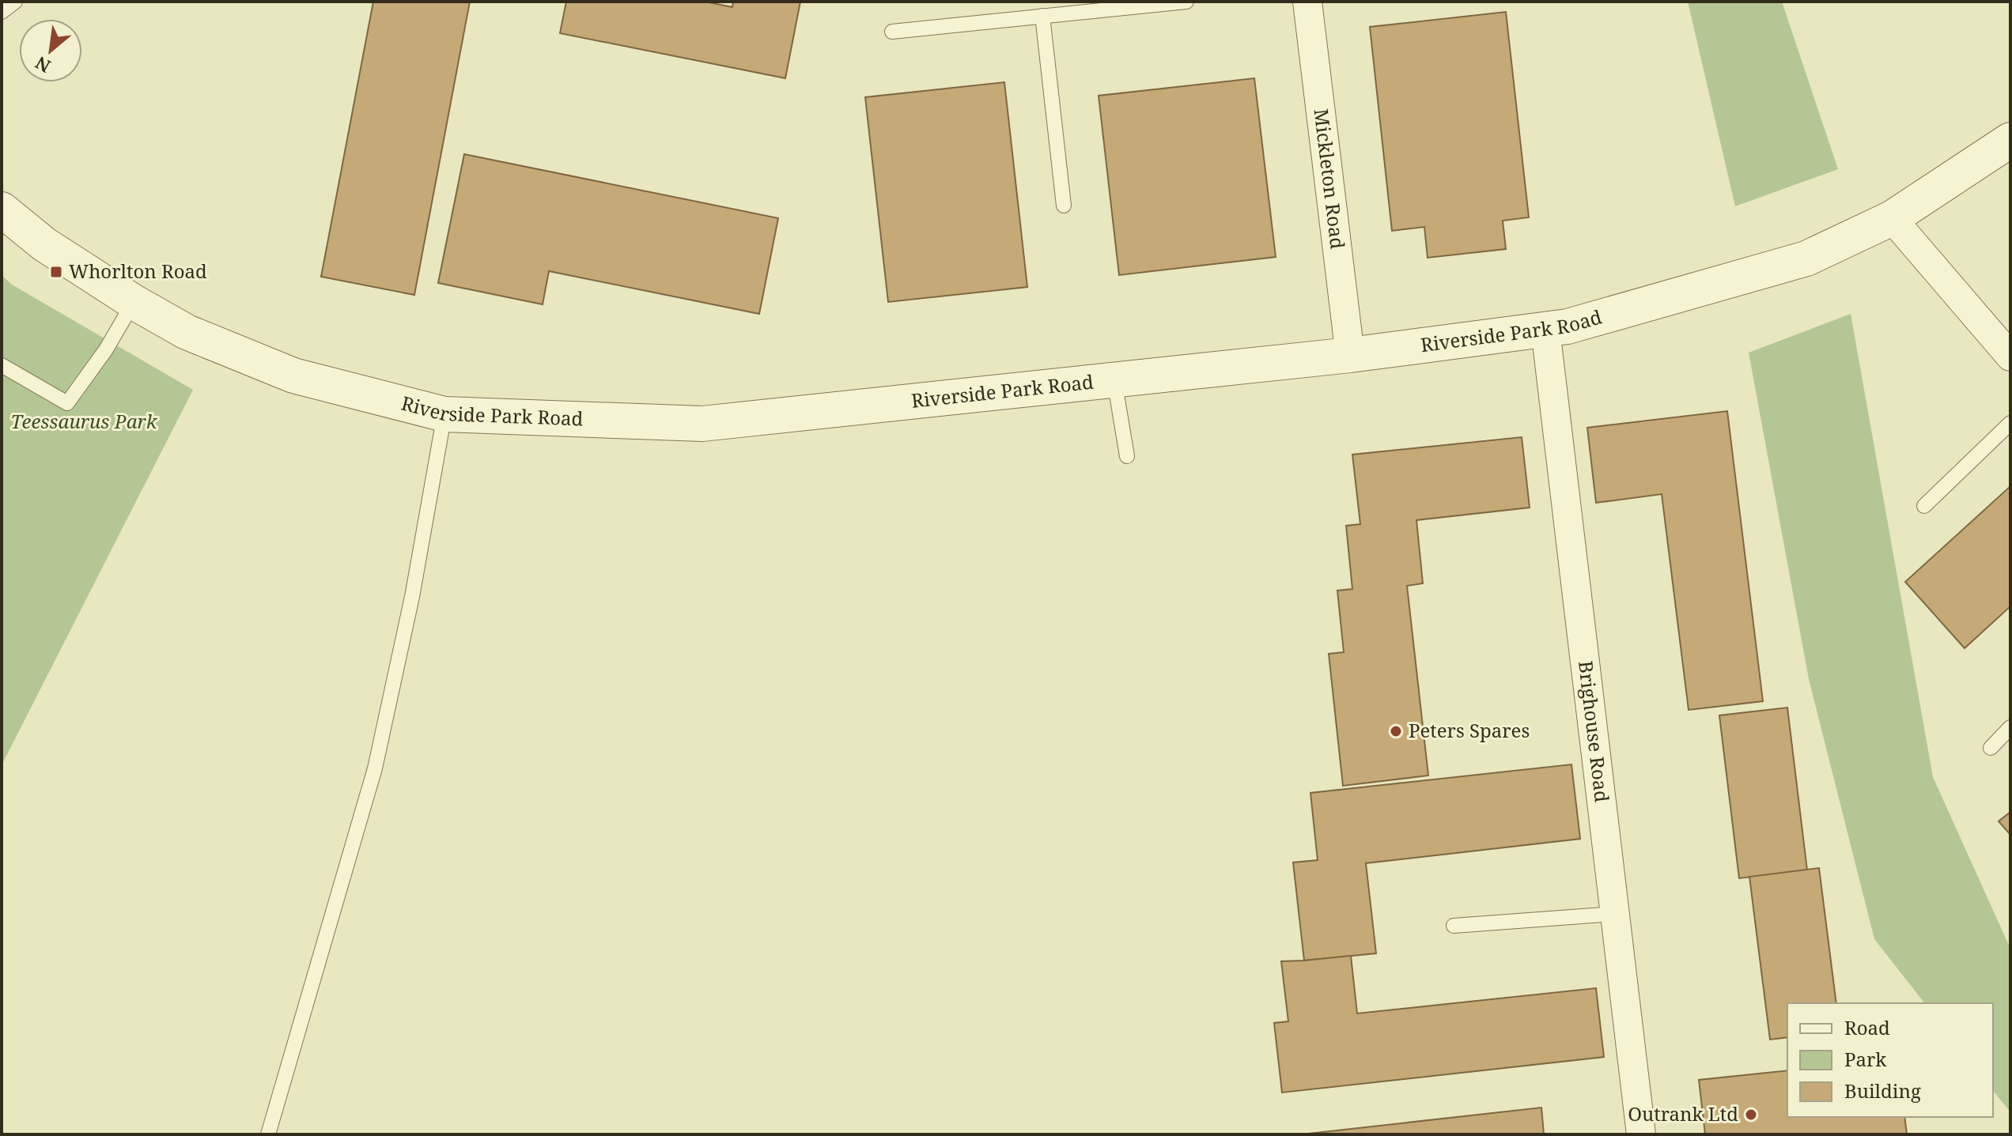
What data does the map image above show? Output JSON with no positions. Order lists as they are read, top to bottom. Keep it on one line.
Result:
{"streets":{"street":["Mickleton Road","Riverside Park Road","Brighouse Road"]},"crossings":[["Mickleton Road","Riverside Park Road"],["Riverside Park Road","Brighouse Road"]],"parks":["Teessaurus Park"],"places":{"transit":["Whorlton Road"],"other":["Peters Spares","Outrank Ltd"]},"legend":["Road","Park","Building"],"north":"bottom left"}
